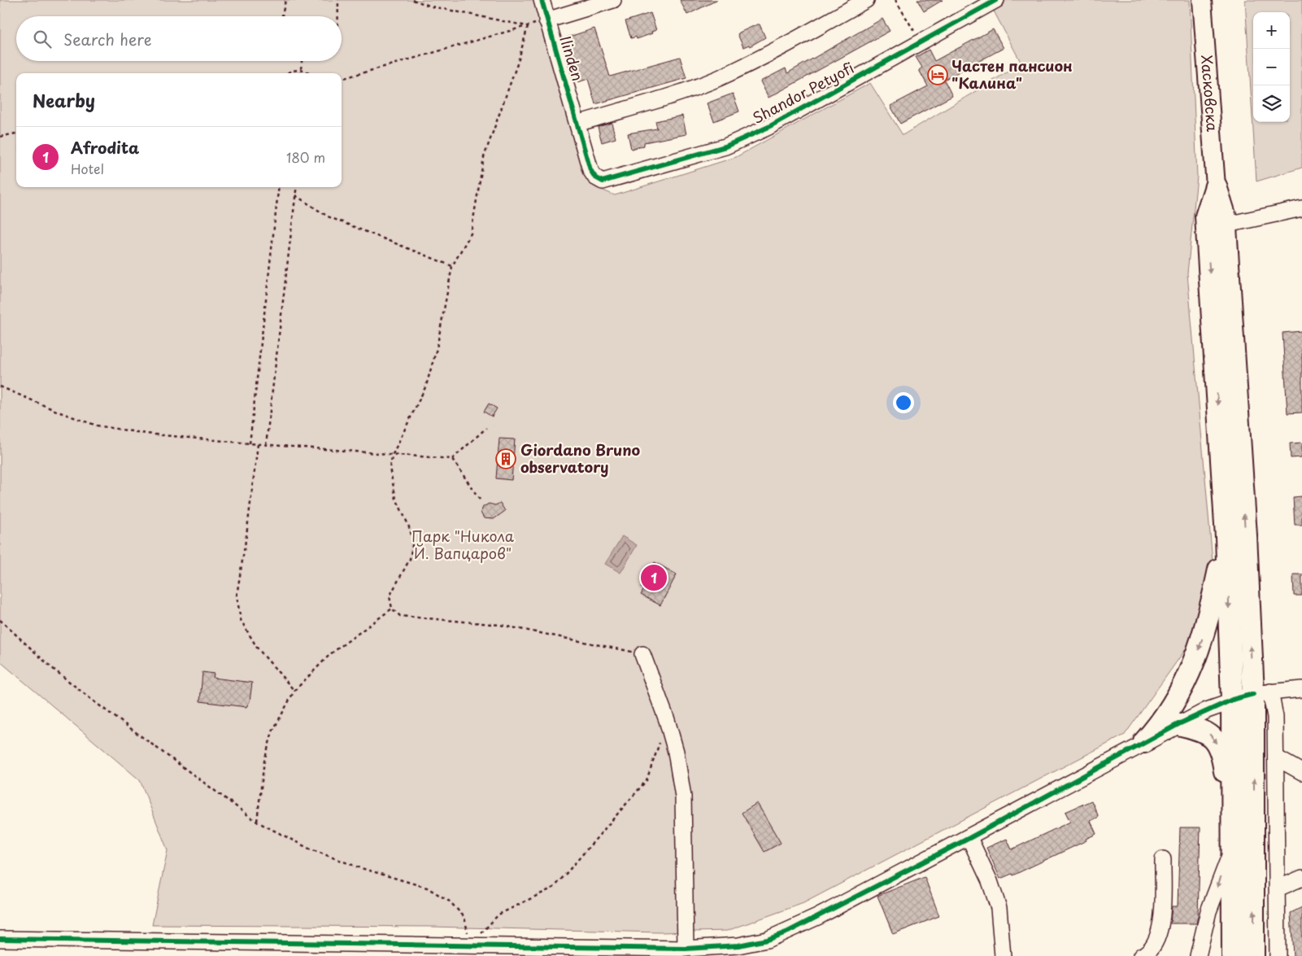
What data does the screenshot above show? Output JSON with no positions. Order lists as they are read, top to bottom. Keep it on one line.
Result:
{"streets":{"main road":["Хасковска"],"street":["Ilinden","Shandor Petyofi"]},"crossings":[["Ilinden","Shandor Petyofi"]],"parks":["Парк \"Никола Й. Вапцаров\""],"places":{"hotel":["Частен пансион \"Калина\""],"building":["Giordano Bruno observatory"]},"page":{"map_buttons":["+","−"],"search":"Search here","heading":"Nearby","list":[{"mark":"1","name":"Afrodita","note":"Hotel","value":"180 m"}],"pins":"1"}}
